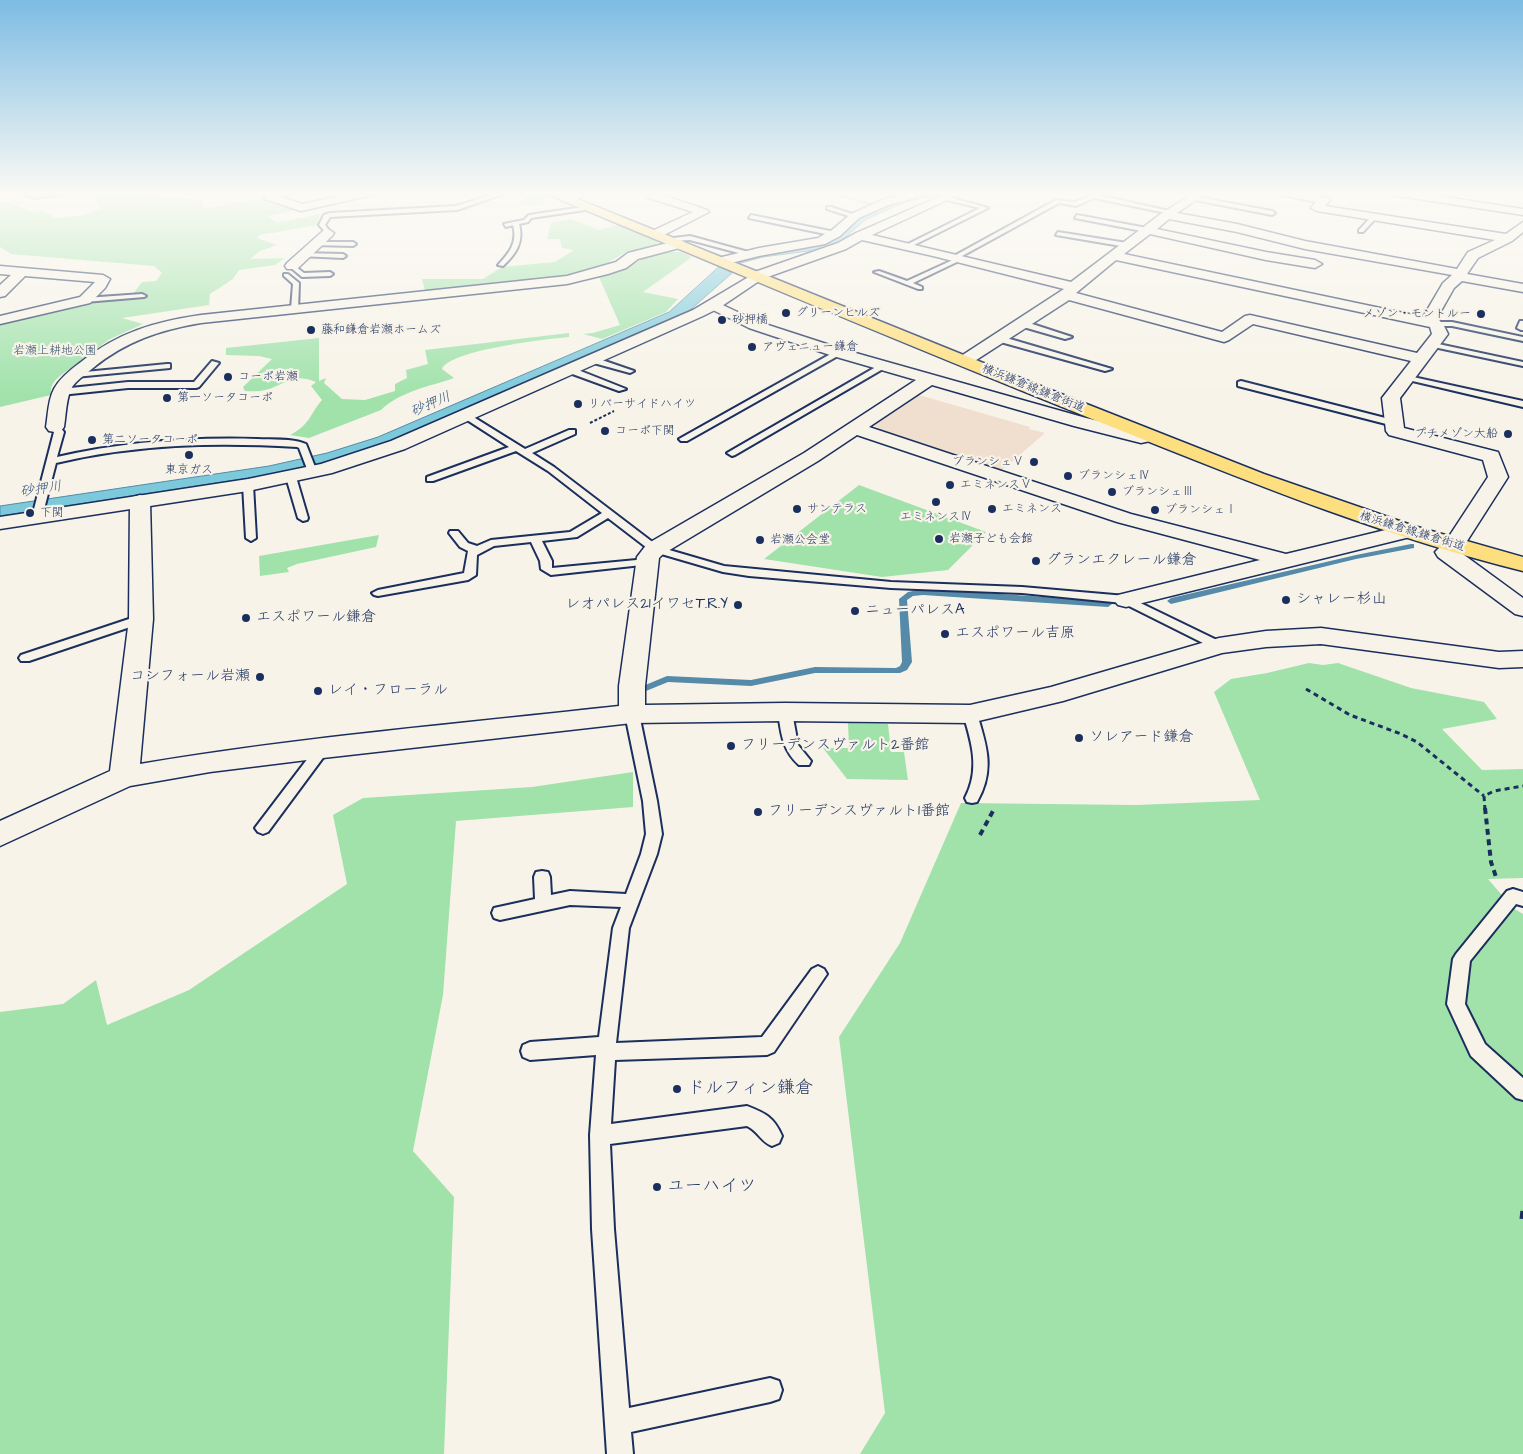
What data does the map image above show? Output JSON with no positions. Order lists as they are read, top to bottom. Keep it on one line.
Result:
{"streets":{"main road":["横浜鎌倉線;鎌倉街道"]},"water":["砂押川"],"parks":["岩瀬上耕地公園"],"places":["グリーンヒルズ","メゾン・モントルー","砂押橋","藤和鎌倉岩瀬ホームズ","アヴェニュー鎌倉","コーポ岩瀬","第一ソータコーポ","リバーサイドハイツ","コーポ下関","プチメゾン大船","第二ソータコーポ","東京ガス","ブランシェⅤ","ブランシェⅣ","エミネンスⅤ","ブランシェⅢ","エミネンスⅣ","サンテラス","エミネンス","ブランシェⅠ","下関","岩瀬子ども会館","岩瀬公会堂","グランエクレール鎌倉","シャレー杉山","レオパレス21イワセT.R.Y","ニューパレスA","エスポワール鎌倉","エスポワール吉原","コンフォール岩瀬","レイ・フローラル","ソレアード鎌倉","フリーデンスヴァルト2番館","フリーデンスヴァルト1番館","ドルフィン鎌倉","ユーハイツ"]}
